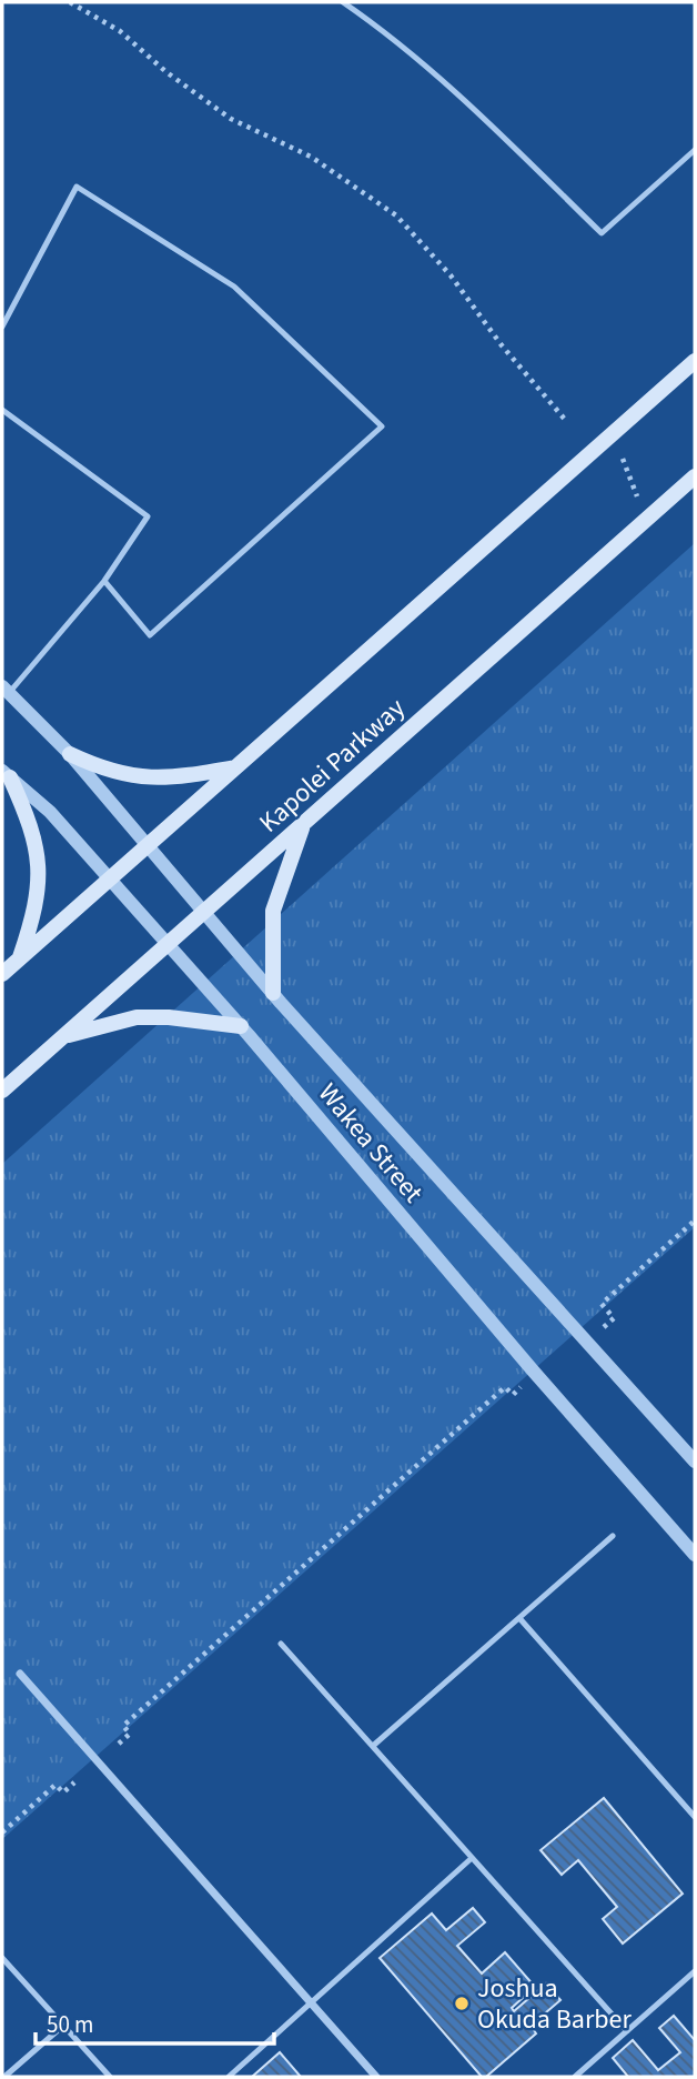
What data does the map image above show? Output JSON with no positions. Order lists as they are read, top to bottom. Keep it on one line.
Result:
{"streets":{"main road":["Kapolei Parkway"],"street":["Wakea Street"]},"crossings":[["Kapolei Parkway","Wakea Street"]],"places":["Joshua Okuda Barber"],"scale_bar":"50 m"}
